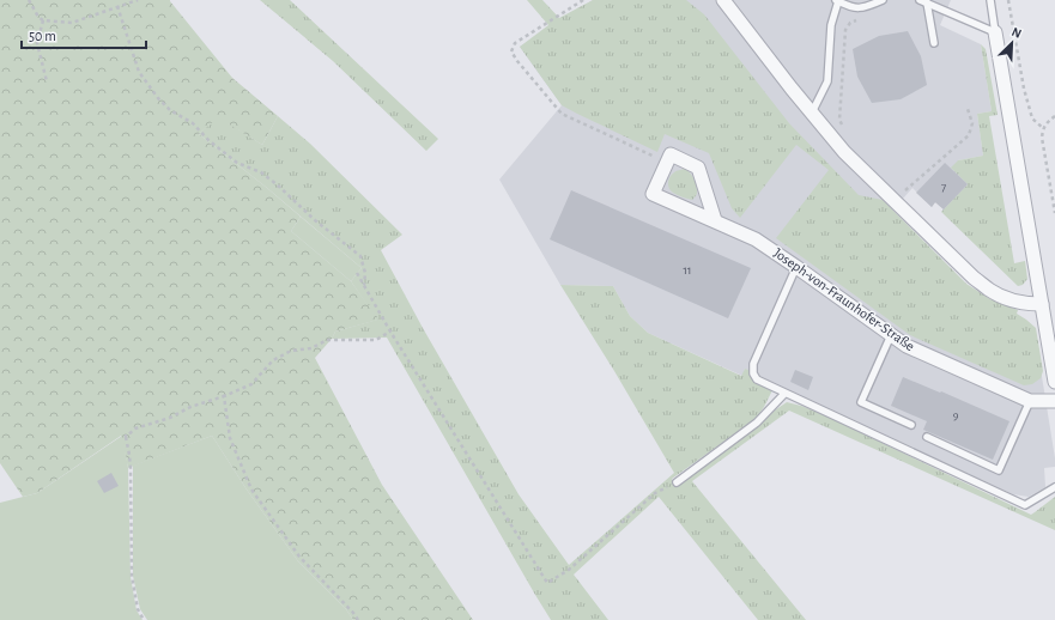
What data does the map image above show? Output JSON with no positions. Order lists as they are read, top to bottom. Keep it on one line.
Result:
{"streets":{"street":["Joseph-von-Fraunhofer-Straße"]},"house_numbers":["7","11","9"],"scale_bar":"50 m","north":"top right"}
